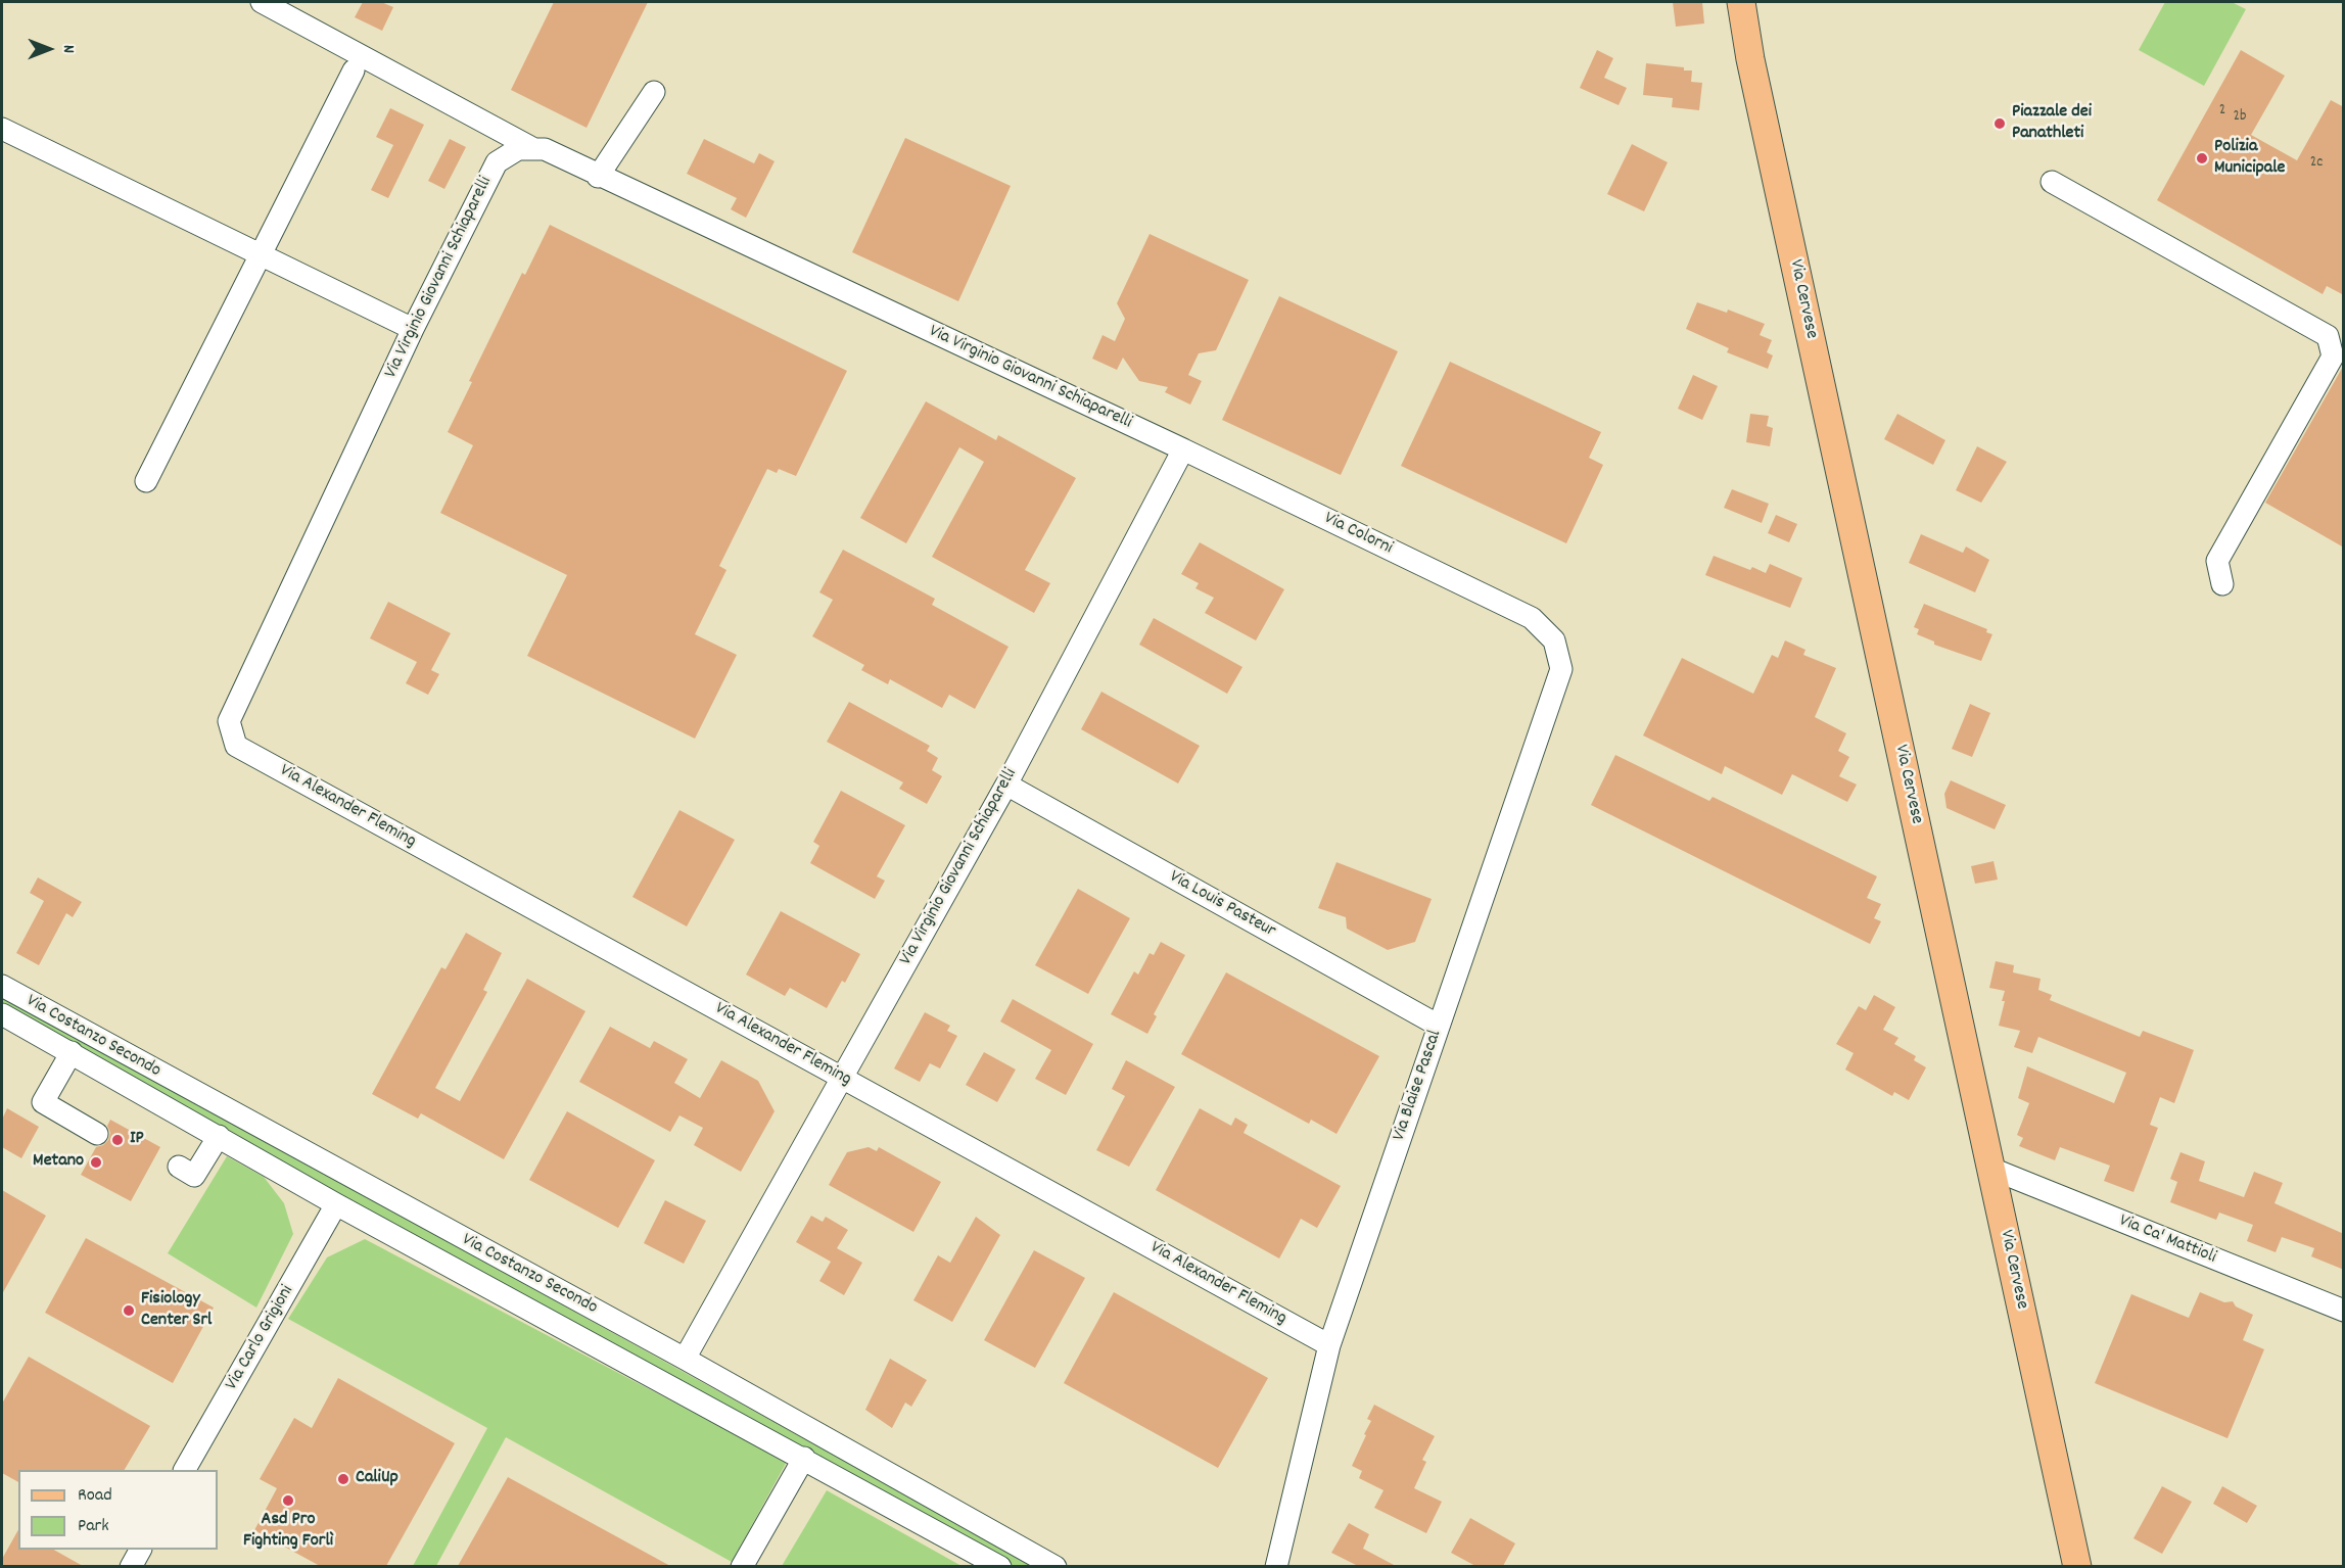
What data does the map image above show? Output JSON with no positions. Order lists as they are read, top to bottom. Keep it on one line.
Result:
{"streets":{"main road":["Via Cervese"],"street":["Via Virginio Giovanni Schiaparelli","Via Colorni","Via Alexander Fleming","Via Louis Pasteur","Via Costanzo Secondo","Via Blaise Pascal","Via Ca' Mattioli","Via Carlo Grigioni"]},"crossings":[["Via Virginio Giovanni Schiaparelli","Via Colorni"],["Via Virginio Giovanni Schiaparelli","Via Alexander Fleming"],["Via Virginio Giovanni Schiaparelli","Via Louis Pasteur"],["Via Virginio Giovanni Schiaparelli","Via Costanzo Secondo"],["Via Cervese","Via Ca' Mattioli"],["Via Colorni","Via Blaise Pascal"],["Via Alexander Fleming","Via Blaise Pascal"],["Via Louis Pasteur","Via Blaise Pascal"],["Via Costanzo Secondo","Via Carlo Grigioni"]],"places":["Piazzale dei Panathleti","Polizia Municipale","IP","Metano","Fisiology Center Srl","CaliUp","Asd Pro Fighting Forlì"],"house_numbers":["2","2b","2c"],"legend":["Road","Park"],"north":"right"}
